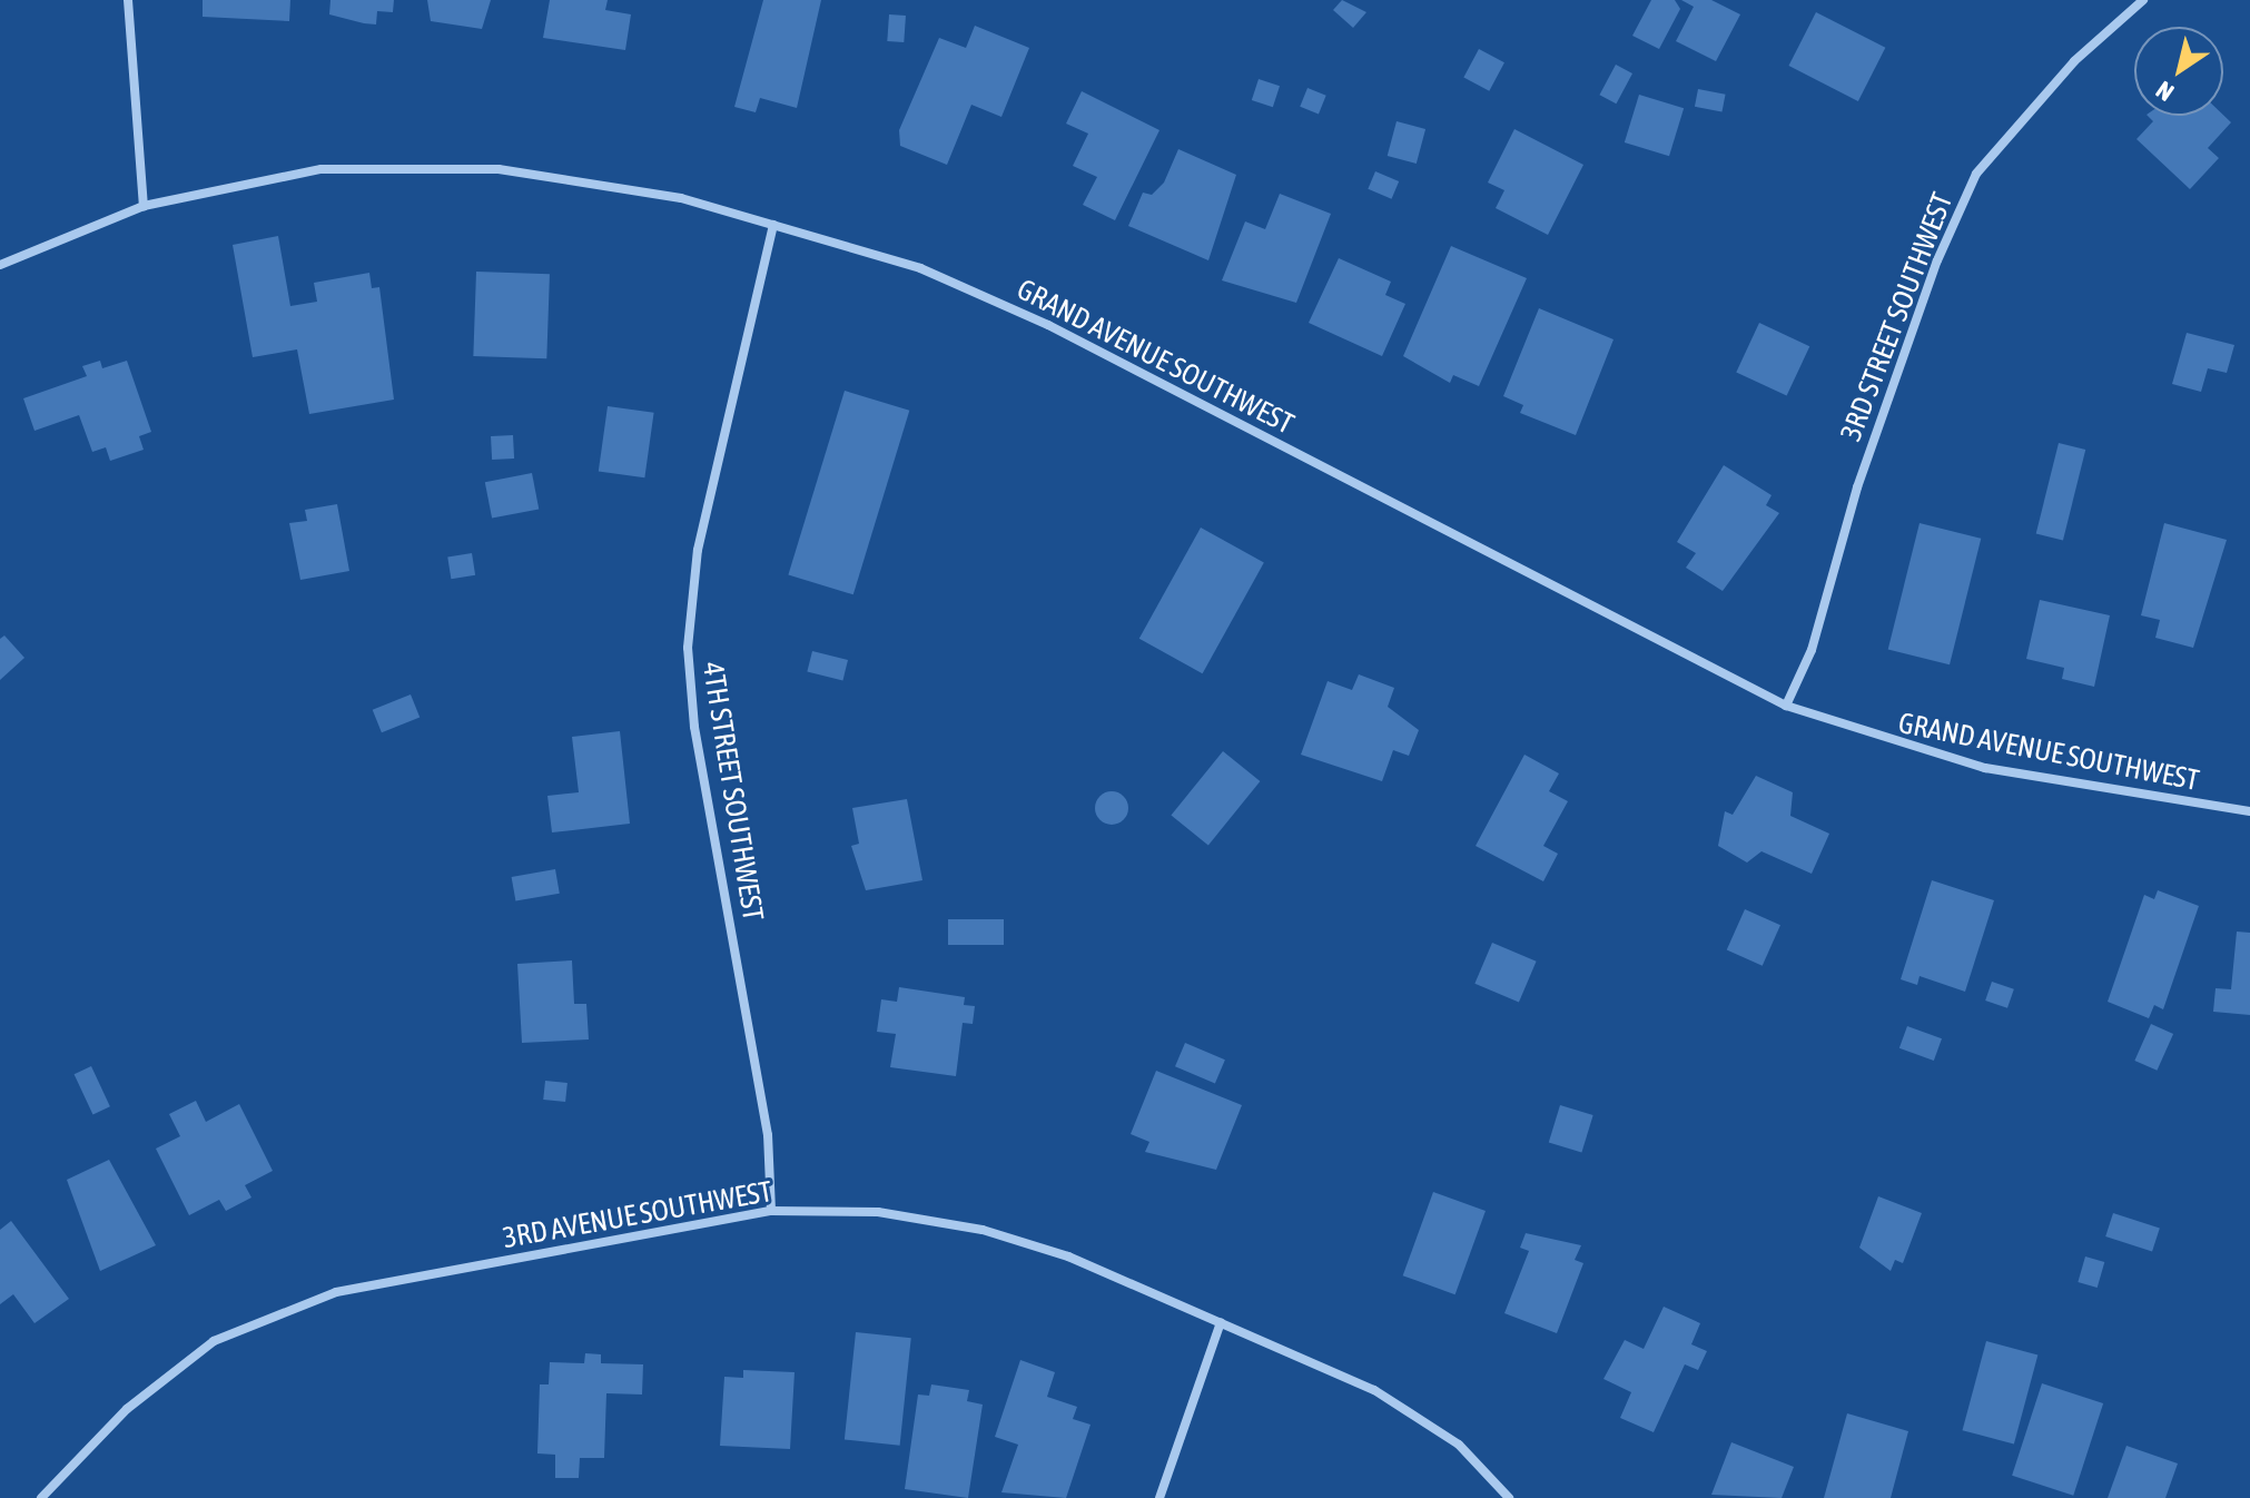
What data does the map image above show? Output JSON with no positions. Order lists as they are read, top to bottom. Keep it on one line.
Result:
{"streets":{"street":["3RD STREET SOUTHWEST","GRAND AVENUE SOUTHWEST","4TH STREET SOUTHWEST","3RD AVENUE SOUTHWEST"]},"crossings":[["3RD STREET SOUTHWEST","GRAND AVENUE SOUTHWEST"],["GRAND AVENUE SOUTHWEST","4TH STREET SOUTHWEST"],["4TH STREET SOUTHWEST","3RD AVENUE SOUTHWEST"]],"north":"bottom left"}
